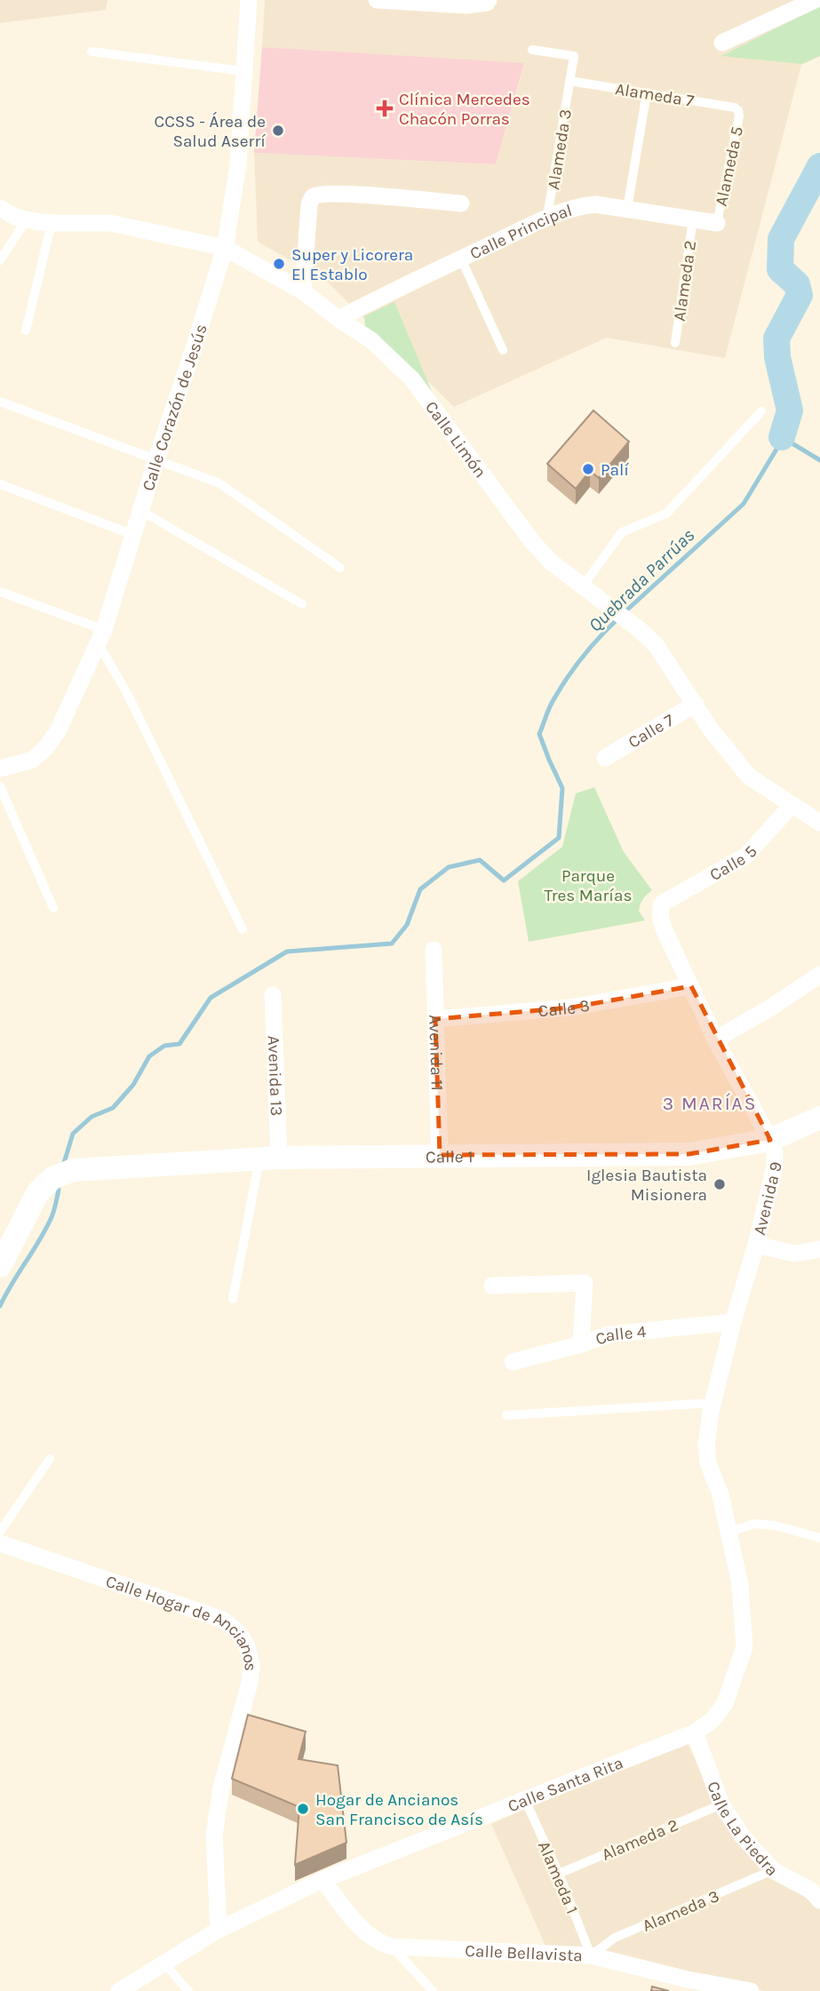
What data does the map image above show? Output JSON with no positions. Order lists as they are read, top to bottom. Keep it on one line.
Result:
{"streets":{"street":["Calle Principal","Calle Corazón de Jesús","Calle Limón","Calle 7","Calle 5","Calle 3","Avenida 11","Avenida 13","Calle 1","Avenida 9","Calle 4","Calle Hogar de Ancianos","Calle Santa Rita","Calle La Piedra","Calle Bellavista"],"lane":["Alameda 7","Alameda 3","Alameda 5","Alameda 2","Alameda 1"]},"crossings":[["Alameda 7","Alameda 3"],["Alameda 7","Alameda 5"],["Alameda 3","Calle Principal"],["Alameda 3","Calle La Piedra"],["Alameda 3","Alameda 1"],["Alameda 3","Calle Bellavista"],["Alameda 5","Calle Principal"],["Calle Principal","Alameda 2"],["Calle Principal","Calle Limón"],["Alameda 2","Calle La Piedra"],["Alameda 2","Alameda 1"],["Calle Corazón de Jesús","Calle Limón"],["Calle Limón","Calle 7"],["Calle Limón","Calle 5"],["Calle 5","Avenida 9"],["Calle 3","Avenida 11"],["Calle 3","Avenida 9"],["Avenida 11","Calle 1"],["Avenida 13","Calle 1"],["Calle 1","Avenida 9"],["Avenida 9","Calle 4"],["Avenida 9","Calle Santa Rita"],["Calle Hogar de Ancianos","Calle Santa Rita"],["Calle Santa Rita","Calle La Piedra"],["Calle Santa Rita","Alameda 1"],["Calle Santa Rita","Calle Bellavista"],["Alameda 1","Calle Bellavista"]],"districts":["3 MARÍAS"],"water":["Quebrada Parrúas"],"parks":["Parque Tres Marías"],"places":{"health":["Clínica Mercedes Chacón Porras"],"other":["CCSS - Área de Salud Aserrí","Super y Licorera El Establo","Palí","Iglesia Bautista Misionera","Hogar de Ancianos San Francisco de Asís"]}}
